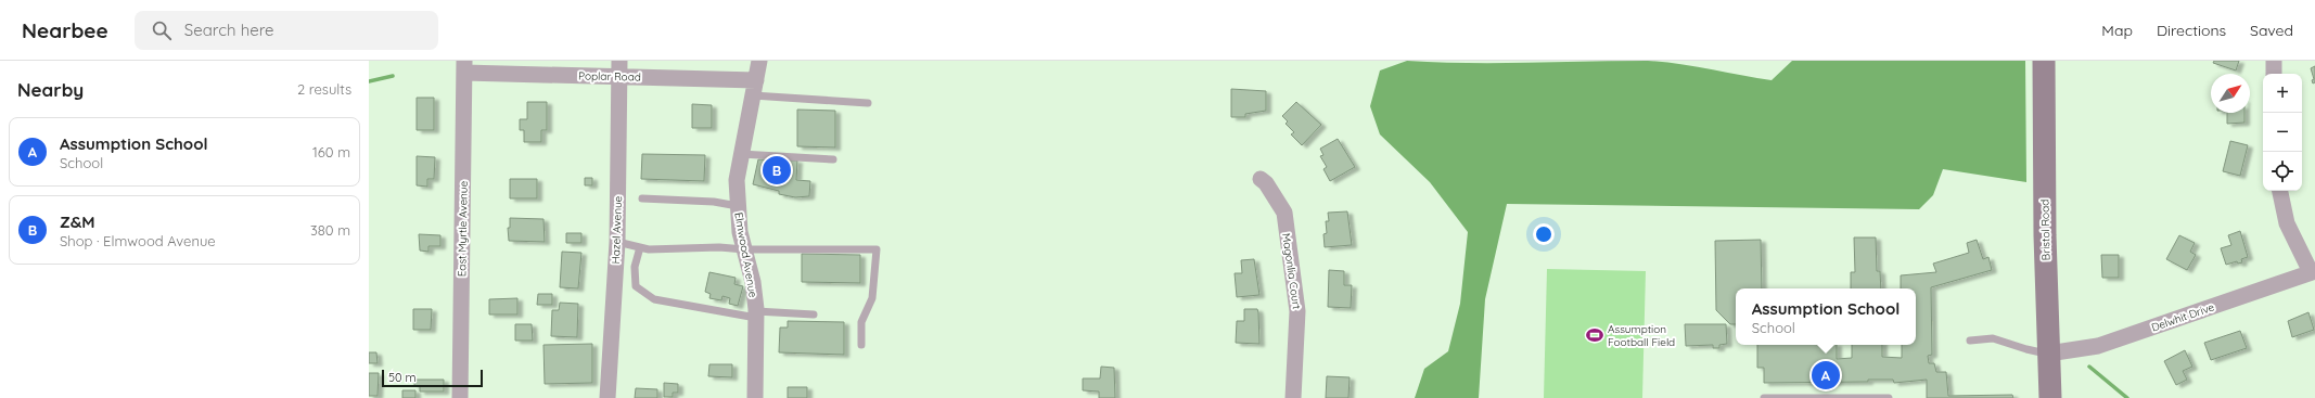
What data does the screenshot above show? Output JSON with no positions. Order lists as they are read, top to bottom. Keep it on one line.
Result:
{"streets":{"main road":["Bristol Road"],"street":["Poplar Road","East Myrtle Avenue","Hazel Avenue","Elmwood Avenue","Magonlia Court","Delwhit Drive"]},"crossings":[["Poplar Road","East Myrtle Avenue"],["Poplar Road","Hazel Avenue"],["Poplar Road","Elmwood Avenue"],["Bristol Road","Delwhit Drive"]],"places":{"sports":["Assumption Football Field"]},"scale_bar":"50 m","north":"top right","page":{"header":"Nearbee","search":"Search here","nav":["Map","Directions","Saved"],"heading":["Nearby","2 results"],"map_buttons":["+","−"],"list":[{"mark":"A","name":"Assumption School","note":"School","value":"160 m"},{"mark":"B","name":"Z&M","note":"Shop · Elmwood Avenue","value":"380 m"}],"pins":["B","A"],"popup":["Assumption School","School"],"scale":"50 m"}}
